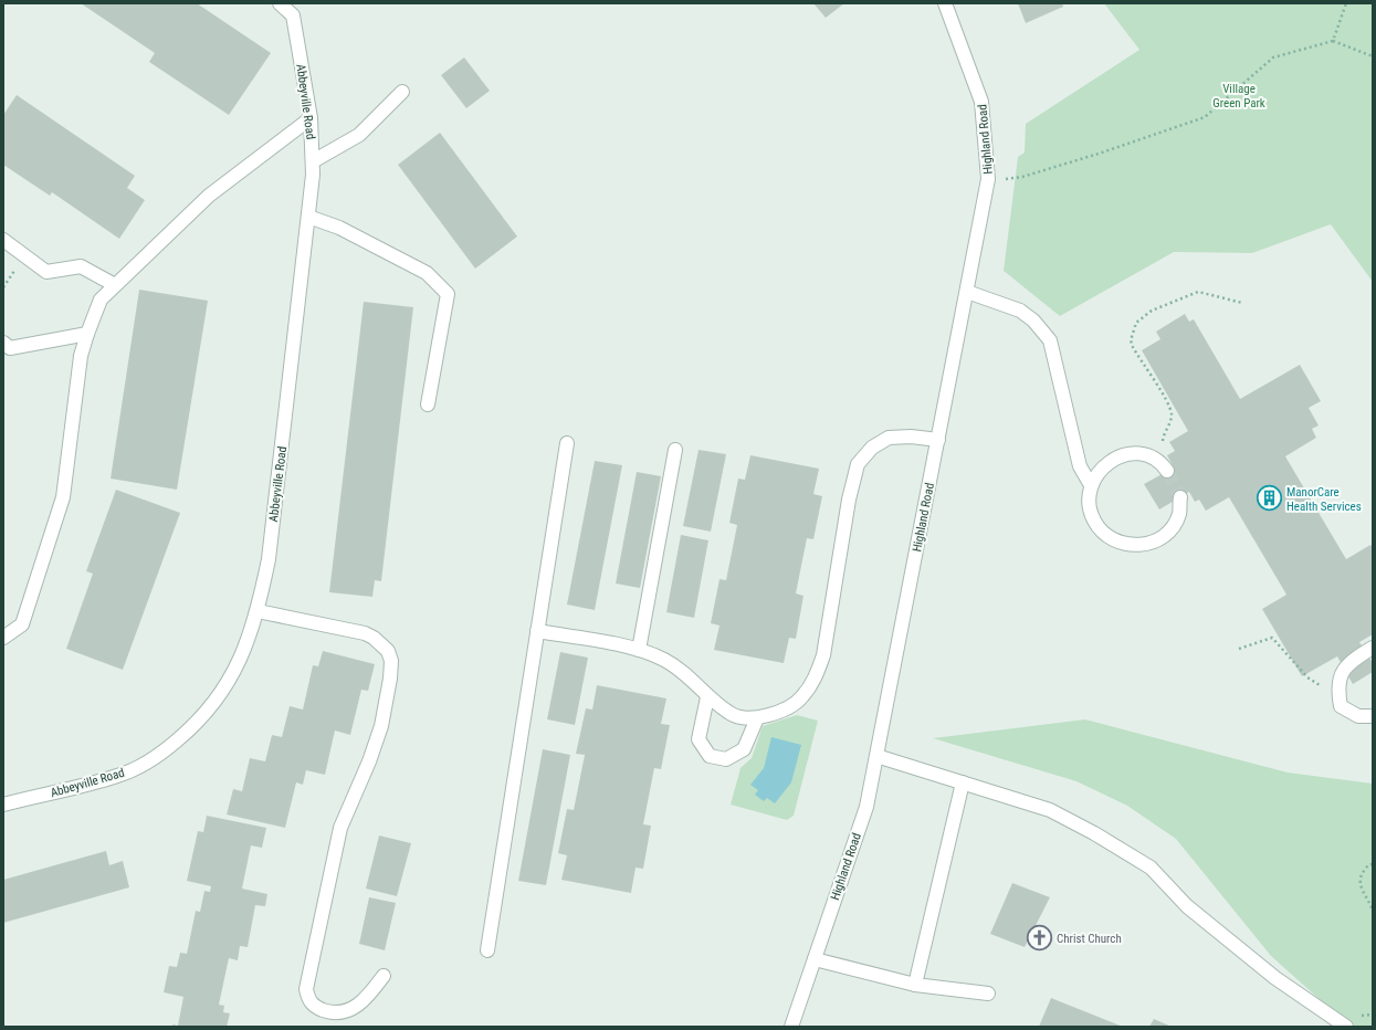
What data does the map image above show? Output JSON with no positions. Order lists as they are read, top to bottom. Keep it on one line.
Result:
{"streets":{"street":["Abbeyville Road","Highland Road"]},"parks":["Village Green Park"],"places":{"building":["ManorCare Health Services"],"church":["Christ Church"]}}
